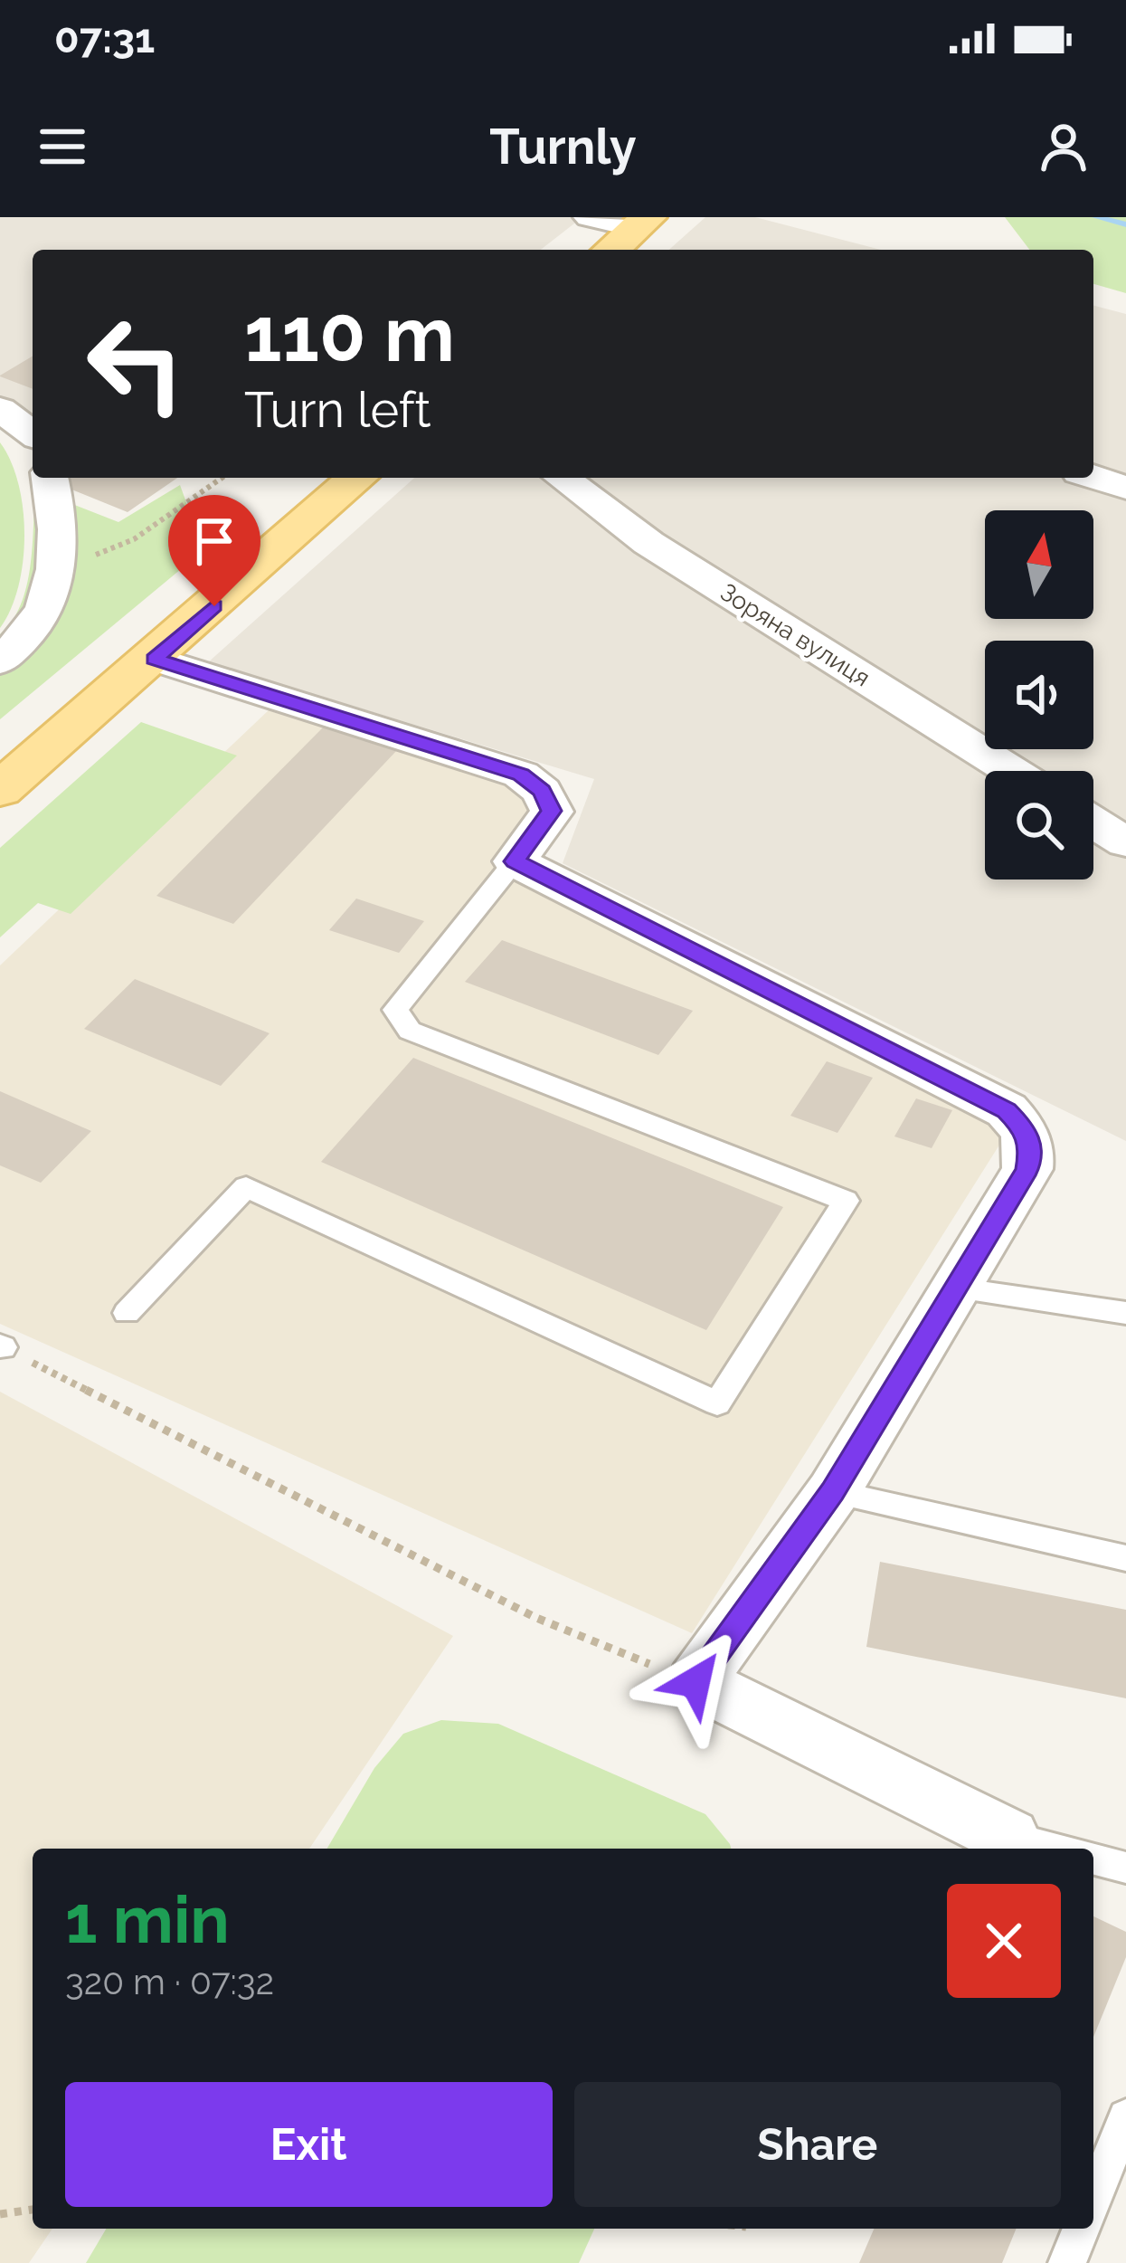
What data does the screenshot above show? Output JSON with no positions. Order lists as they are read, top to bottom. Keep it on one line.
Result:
{"streets":{"street":["Зоряна вулиця"]},"north":"top","page":{"status":"07:31","header":"Turnly","turn":["110 m","Turn left"],"heading":["1 min","320 m · 07:32"],"buttons":["Exit","Share"]}}
